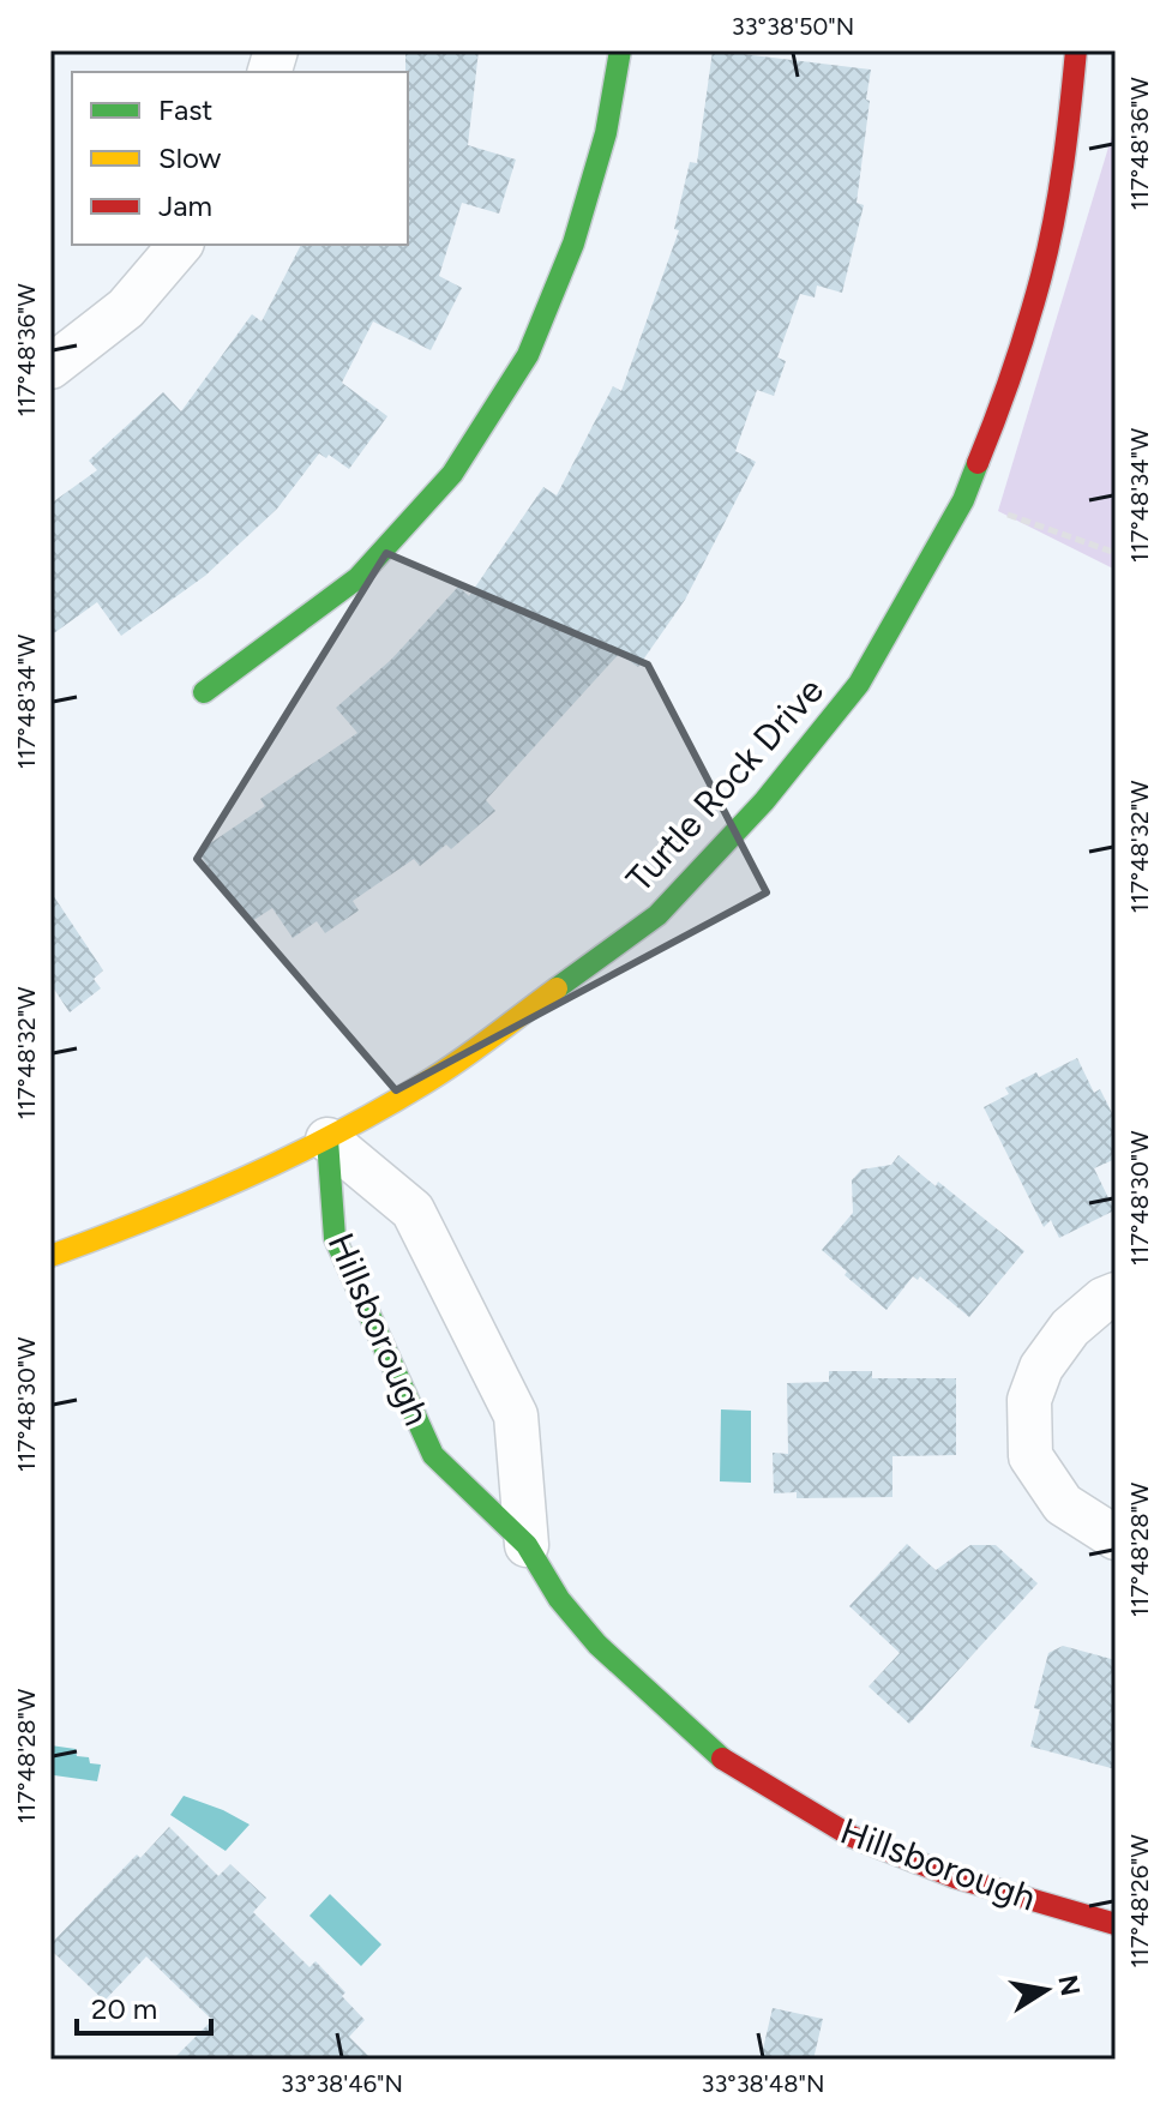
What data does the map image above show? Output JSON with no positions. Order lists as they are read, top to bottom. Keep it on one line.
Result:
{"streets":{"street":["Turtle Rock Drive","Hillsborough"]},"crossings":[["Turtle Rock Drive","Hillsborough"]],"legend":["Fast","Slow","Jam"],"scale_bar":"20 m","north":"right","coordinates":["33°38'50\"N","117°48'36\"W","117°48'34\"W","117°48'32\"W","117°48'30\"W","117°48'28\"W","117°48'26\"W","33°38'46\"N","33°38'48\"N"]}
